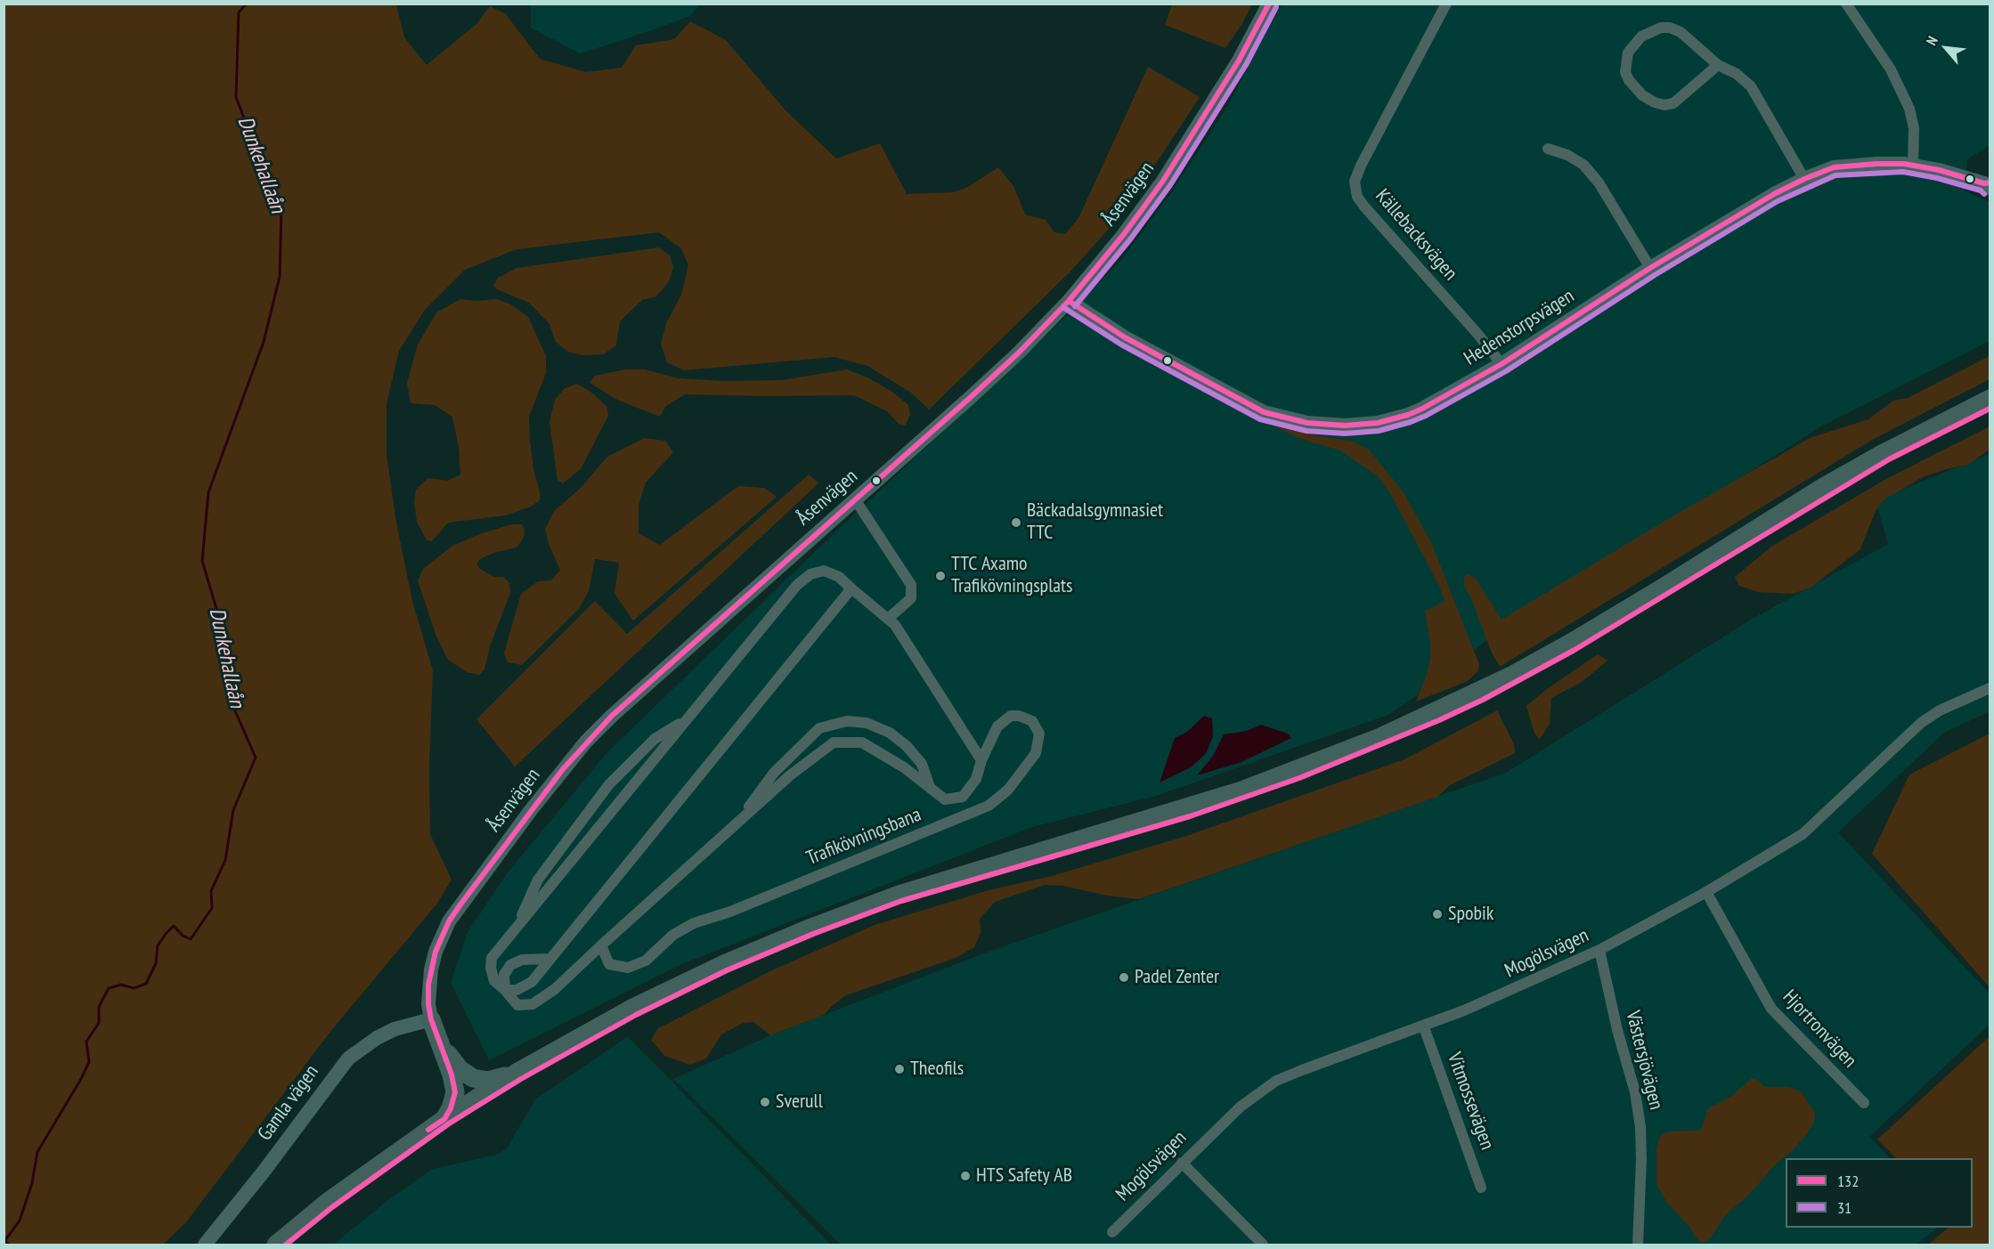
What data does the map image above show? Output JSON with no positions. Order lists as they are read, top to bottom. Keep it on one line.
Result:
{"streets":{"street":["Åsenvägen","Källebacksvägen","Hedenstorpsvägen","Trafikövningsbana","Mogölsvägen","Hjortronvägen","Västersjövägen","Vitmossevägen","Gamla vägen"]},"crossings":[["Åsenvägen","Hedenstorpsvägen"],["Åsenvägen","Gamla vägen"],["Källebacksvägen","Hedenstorpsvägen"],["Mogölsvägen","Hjortronvägen"],["Mogölsvägen","Västersjövägen"],["Mogölsvägen","Vitmossevägen"]],"water":["Dunkehallaån"],"places":["Bäckadalsgymnasiet TTC","TTC Axamo Trafikövningsplats","Spobik","Padel Zenter","Theofils","Sverull","HTS Safety AB"],"lines":["transit line 132","transit line 31"],"legend":["132","31"],"north":"top left"}
